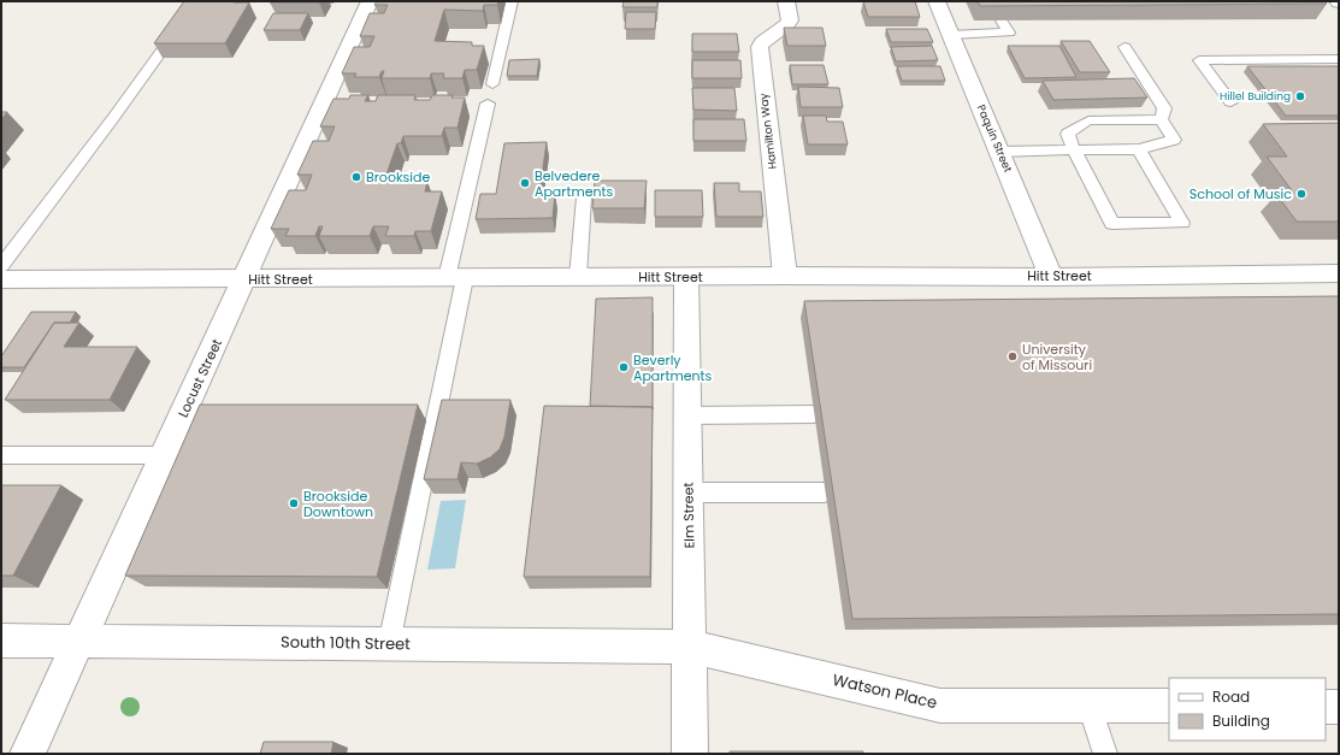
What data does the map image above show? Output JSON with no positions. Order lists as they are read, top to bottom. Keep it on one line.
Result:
{"streets":{"street":["Hamilton Way","Paquin Street","Hitt Street","Locust Street","Elm Street","South 10th Street","Watson Place"]},"crossings":[["Hamilton Way","Hitt Street"],["Paquin Street","Hitt Street"],["Hitt Street","Locust Street"],["Hitt Street","Elm Street"],["Locust Street","South 10th Street"],["Elm Street","South 10th Street"],["Elm Street","Watson Place"],["South 10th Street","Watson Place"]],"places":["Hillel Building","Brookside","Belvedere Apartments","School of Music","University of Missouri","Beverly Apartments","Brookside Downtown"],"legend":["Road","Building"]}
